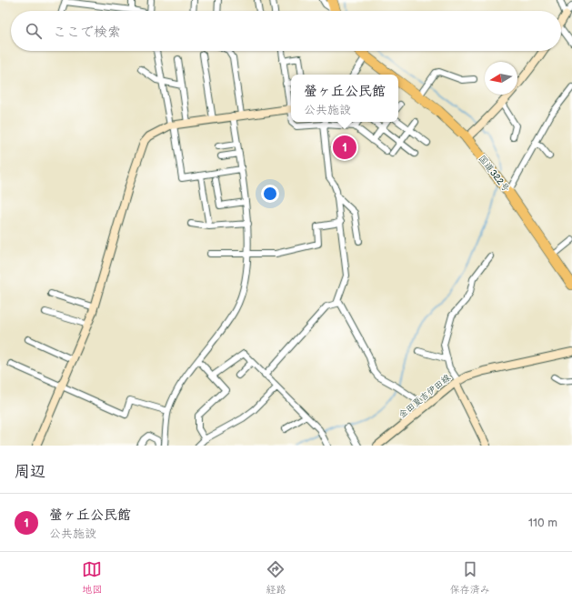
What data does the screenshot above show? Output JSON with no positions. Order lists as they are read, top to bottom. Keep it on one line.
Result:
{"streets":{"highway":["国道322号"],"street":["金田夏吉伊田線"]},"north":"left","page":{"search":"ここで検索","popup":["螢ヶ丘公民館","公共施設"],"pins":"1","heading":"周辺","list":[{"mark":"1","name":"螢ヶ丘公民館","note":"公共施設","value":"110 m"}],"nav":["地図","経路","保存済み"]}}
